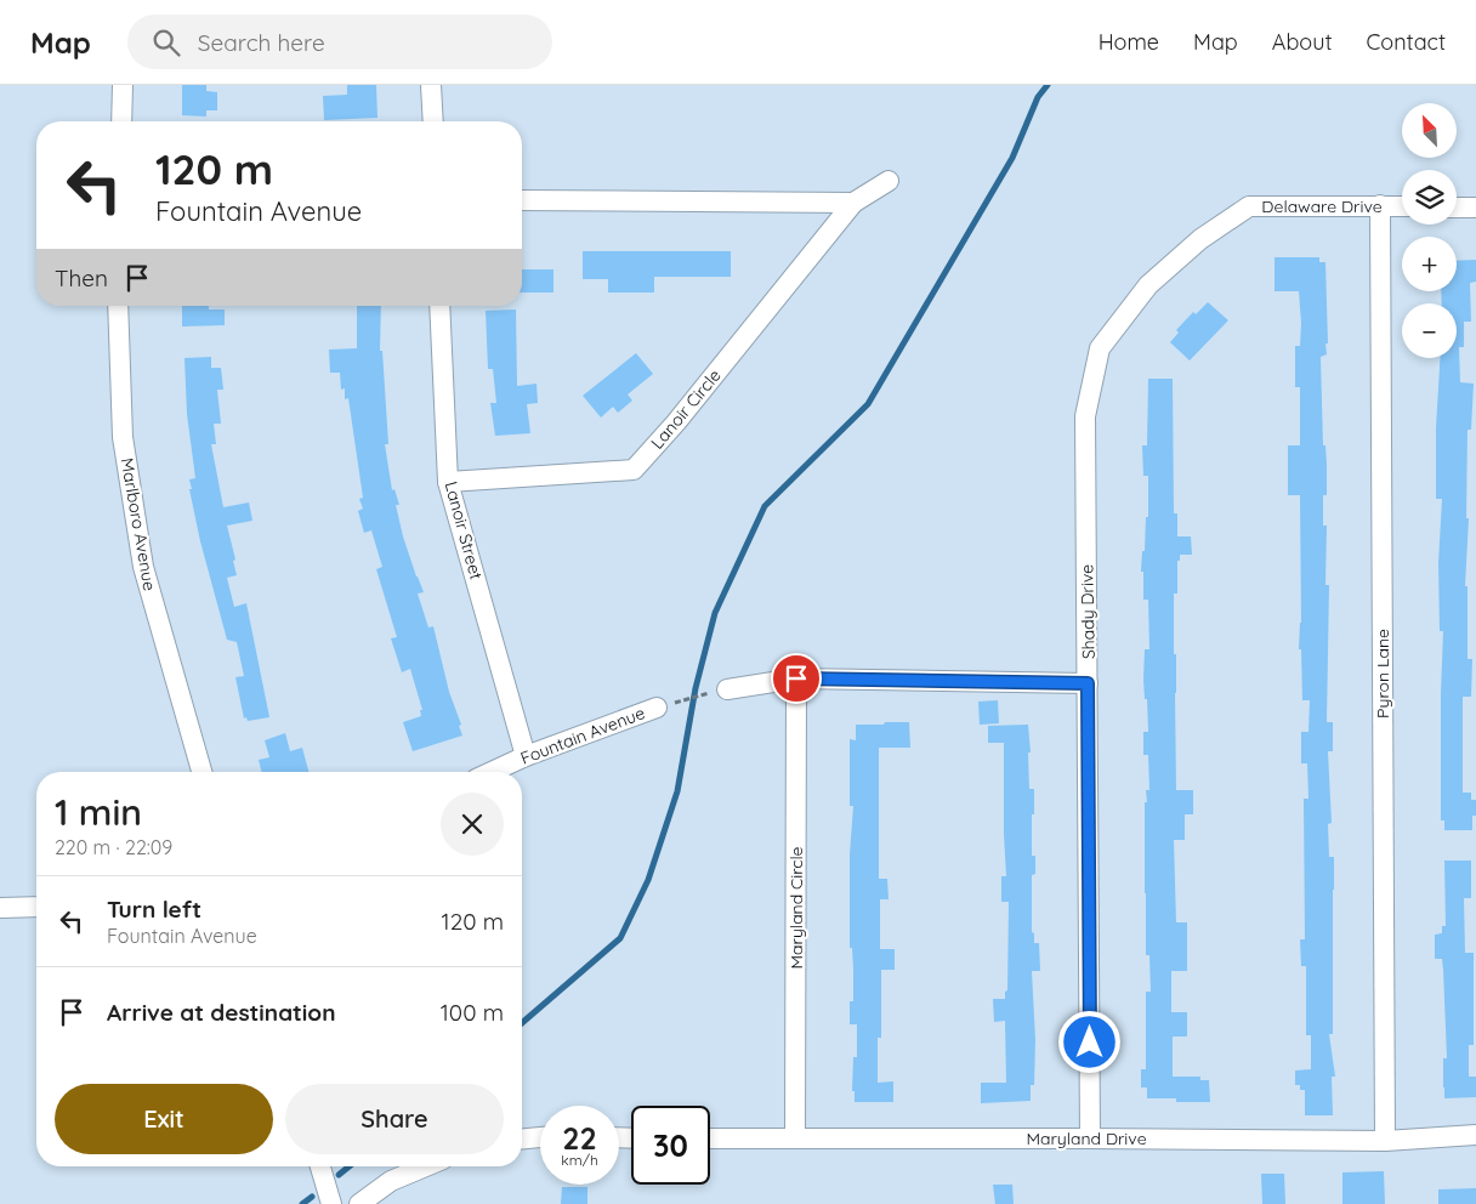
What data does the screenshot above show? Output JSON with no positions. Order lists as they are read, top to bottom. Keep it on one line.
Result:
{"streets":{"street":["Delaware Drive","Lanoir Circle","Marlboro Avenue","Lanoir Street","Shady Drive","Pyron Lane","Fountain Avenue","Maryland Circle","Maryland Drive"]},"crossings":[["Delaware Drive","Shady Drive"],["Delaware Drive","Pyron Lane"],["Lanoir Circle","Lanoir Street"],["Lanoir Street","Fountain Avenue"],["Shady Drive","Maryland Drive"],["Pyron Lane","Maryland Drive"],["Maryland Circle","Maryland Drive"]],"north":"top left","page":{"header":"Map","search":"Search here","nav":["Home","Map","About","Contact"],"map_buttons":["+","−"],"turn":["120 m","Fountain Avenue"],"then":"Then","heading":["1 min","220 m · 22:09"],"list":[{"name":"Turn left","note":"Fountain Avenue","value":"120 m"},{"name":"Arrive at destination","value":"100 m"}],"buttons":["Exit","Share"],"speed":"22 km/h","limit":"30"}}
